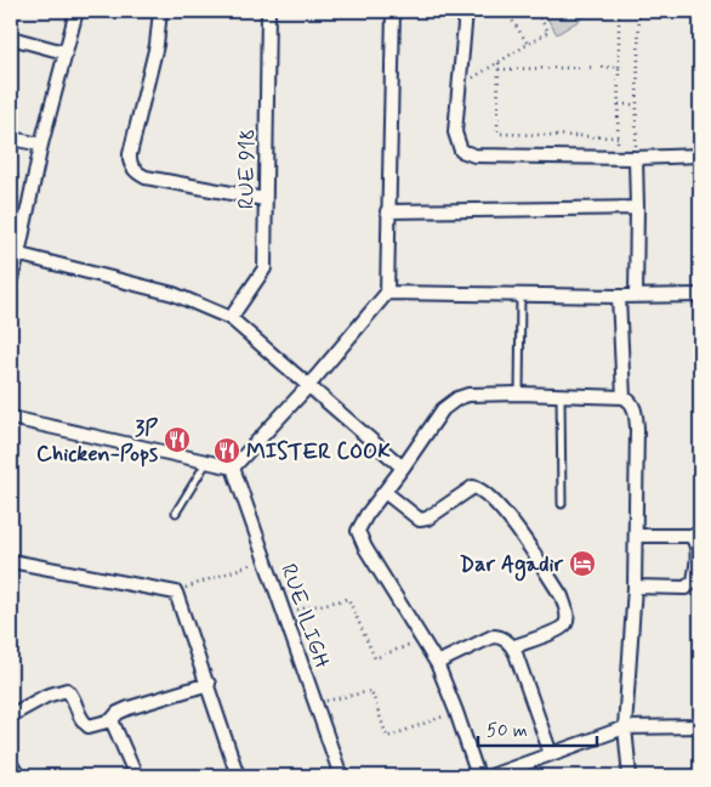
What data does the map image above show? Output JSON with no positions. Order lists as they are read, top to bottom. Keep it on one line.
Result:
{"streets":{"street":["RUE 918","RUE ILIGH"]},"places":{"restaurant":["3P Chicken-Pops","MISTER COOK"],"hotel":["Dar Agadir"]},"scale_bar":"50 m"}
